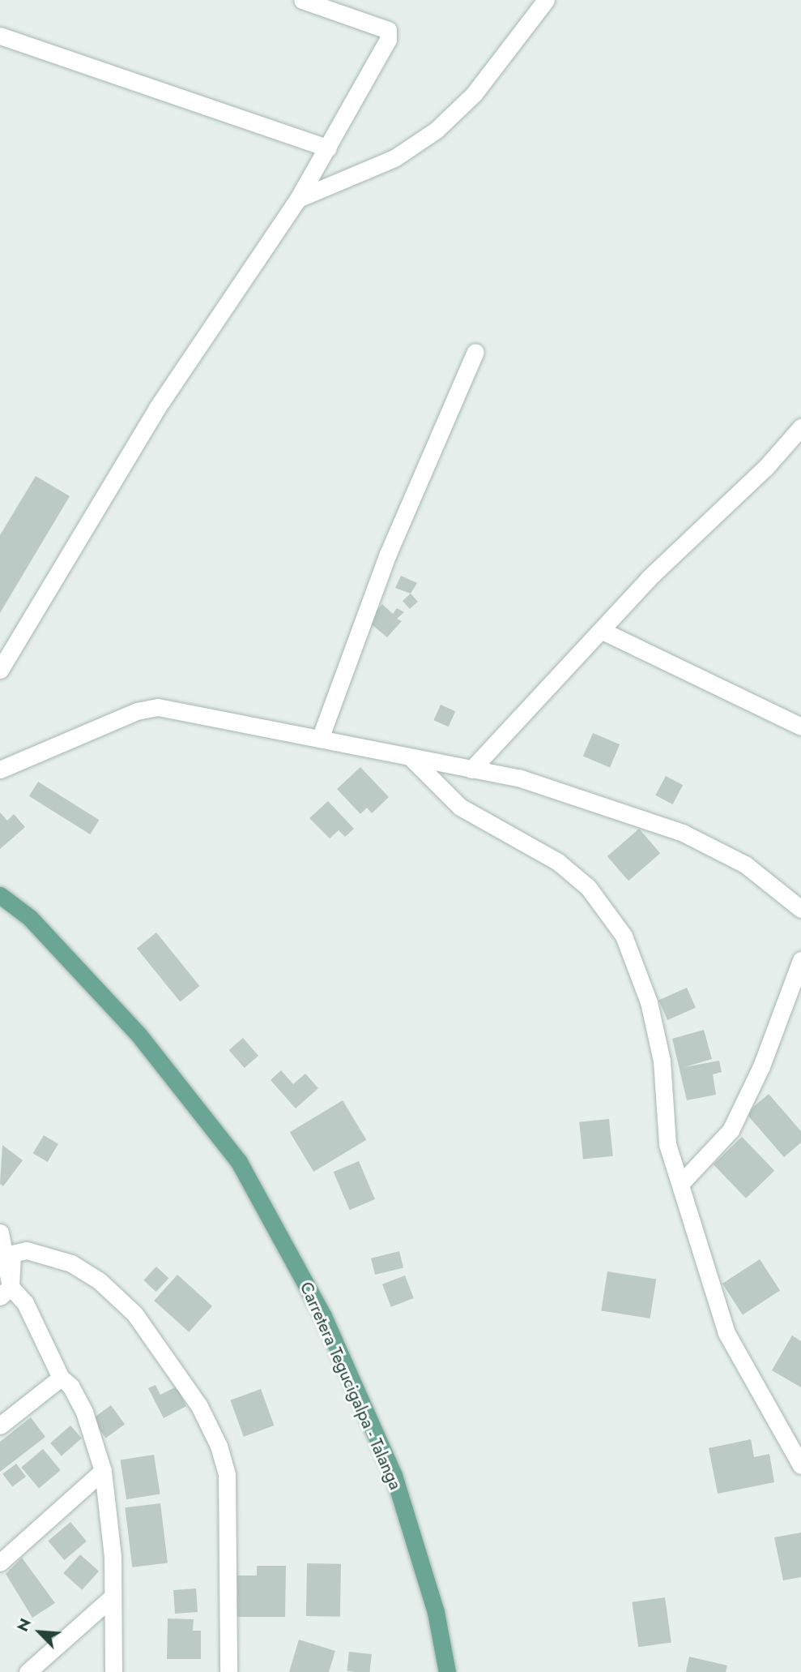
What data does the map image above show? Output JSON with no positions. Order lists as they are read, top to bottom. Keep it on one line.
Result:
{"streets":{"main road":["Carretera Tegucigalpa - Talanga"]},"north":"top left"}
